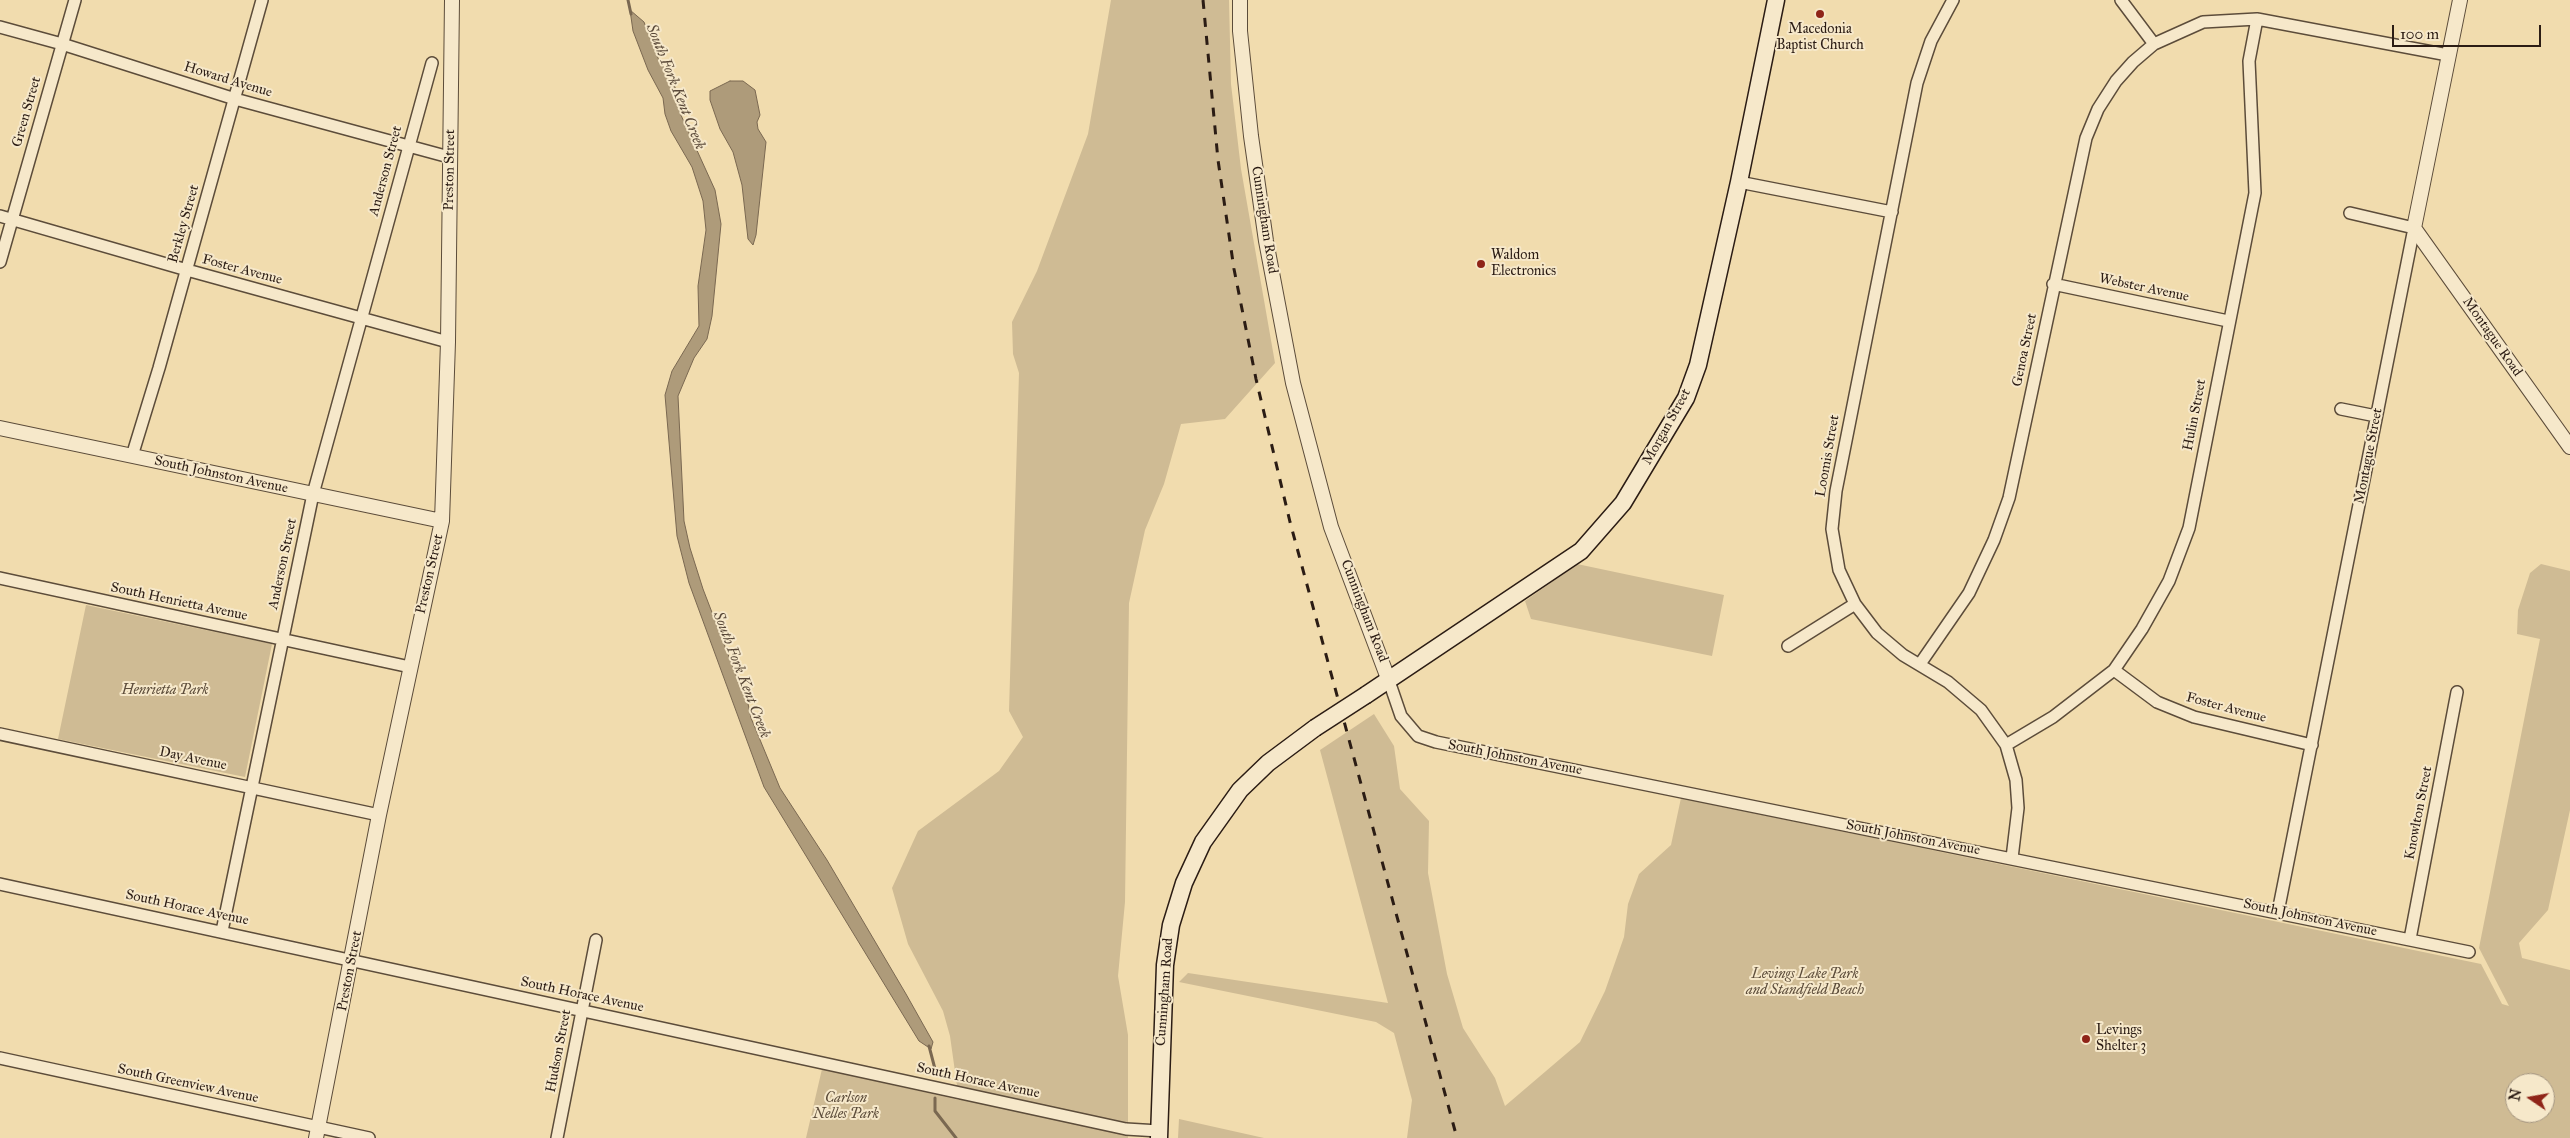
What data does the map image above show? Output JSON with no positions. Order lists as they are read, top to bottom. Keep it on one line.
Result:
{"streets":{"main road":["Cunningham Road","Morgan Street"],"street":["Howard Avenue","Green Street","Preston Street","Anderson Street","Berkley Street","Foster Avenue","Webster Avenue","Montague Road","Genoa Street","Hulin Street","Loomis Street","Montague Street","South Johnston Avenue","South Henrietta Avenue","Day Avenue","Knowlton Street","South Horace Avenue","Hudson Street","South Greenview Avenue"]},"crossings":[["Howard Avenue","Green Street"],["Howard Avenue","Preston Street"],["Howard Avenue","Anderson Street"],["Howard Avenue","Berkley Street"],["Green Street","Foster Avenue"],["Preston Street","Foster Avenue"],["Preston Street","South Johnston Avenue"],["Preston Street","South Henrietta Avenue"],["Preston Street","Day Avenue"],["Preston Street","South Horace Avenue"],["Preston Street","South Greenview Avenue"],["Anderson Street","Foster Avenue"],["Anderson Street","South Johnston Avenue"],["Anderson Street","South Henrietta Avenue"],["Anderson Street","Day Avenue"],["Anderson Street","South Horace Avenue"],["Cunningham Road","Morgan Street"],["Cunningham Road","South Johnston Avenue"],["Cunningham Road","South Horace Avenue"],["Berkley Street","Foster Avenue"],["Berkley Street","South Johnston Avenue"],["Foster Avenue","Hulin Street"],["Foster Avenue","Montague Street"],["Webster Avenue","Genoa Street"],["Webster Avenue","Hulin Street"],["Montague Road","Montague Street"],["Genoa Street","Hulin Street"],["Genoa Street","Loomis Street"],["Genoa Street","Montague Street"],["Hulin Street","Loomis Street"],["Morgan Street","South Johnston Avenue"],["Loomis Street","South Johnston Avenue"],["Montague Street","South Johnston Avenue"],["South Johnston Avenue","Knowlton Street"],["South Horace Avenue","Hudson Street"]],"water":["South Fork Kent Creek"],"parks":["Henrietta Park","Levings Lake Park and Standfield Beach","Carlson Nelles Park"],"places":["Macedonia Baptist Church","Waldom Electronics","Levings Shelter 3"],"scale_bar":"100 m","north":"left"}
